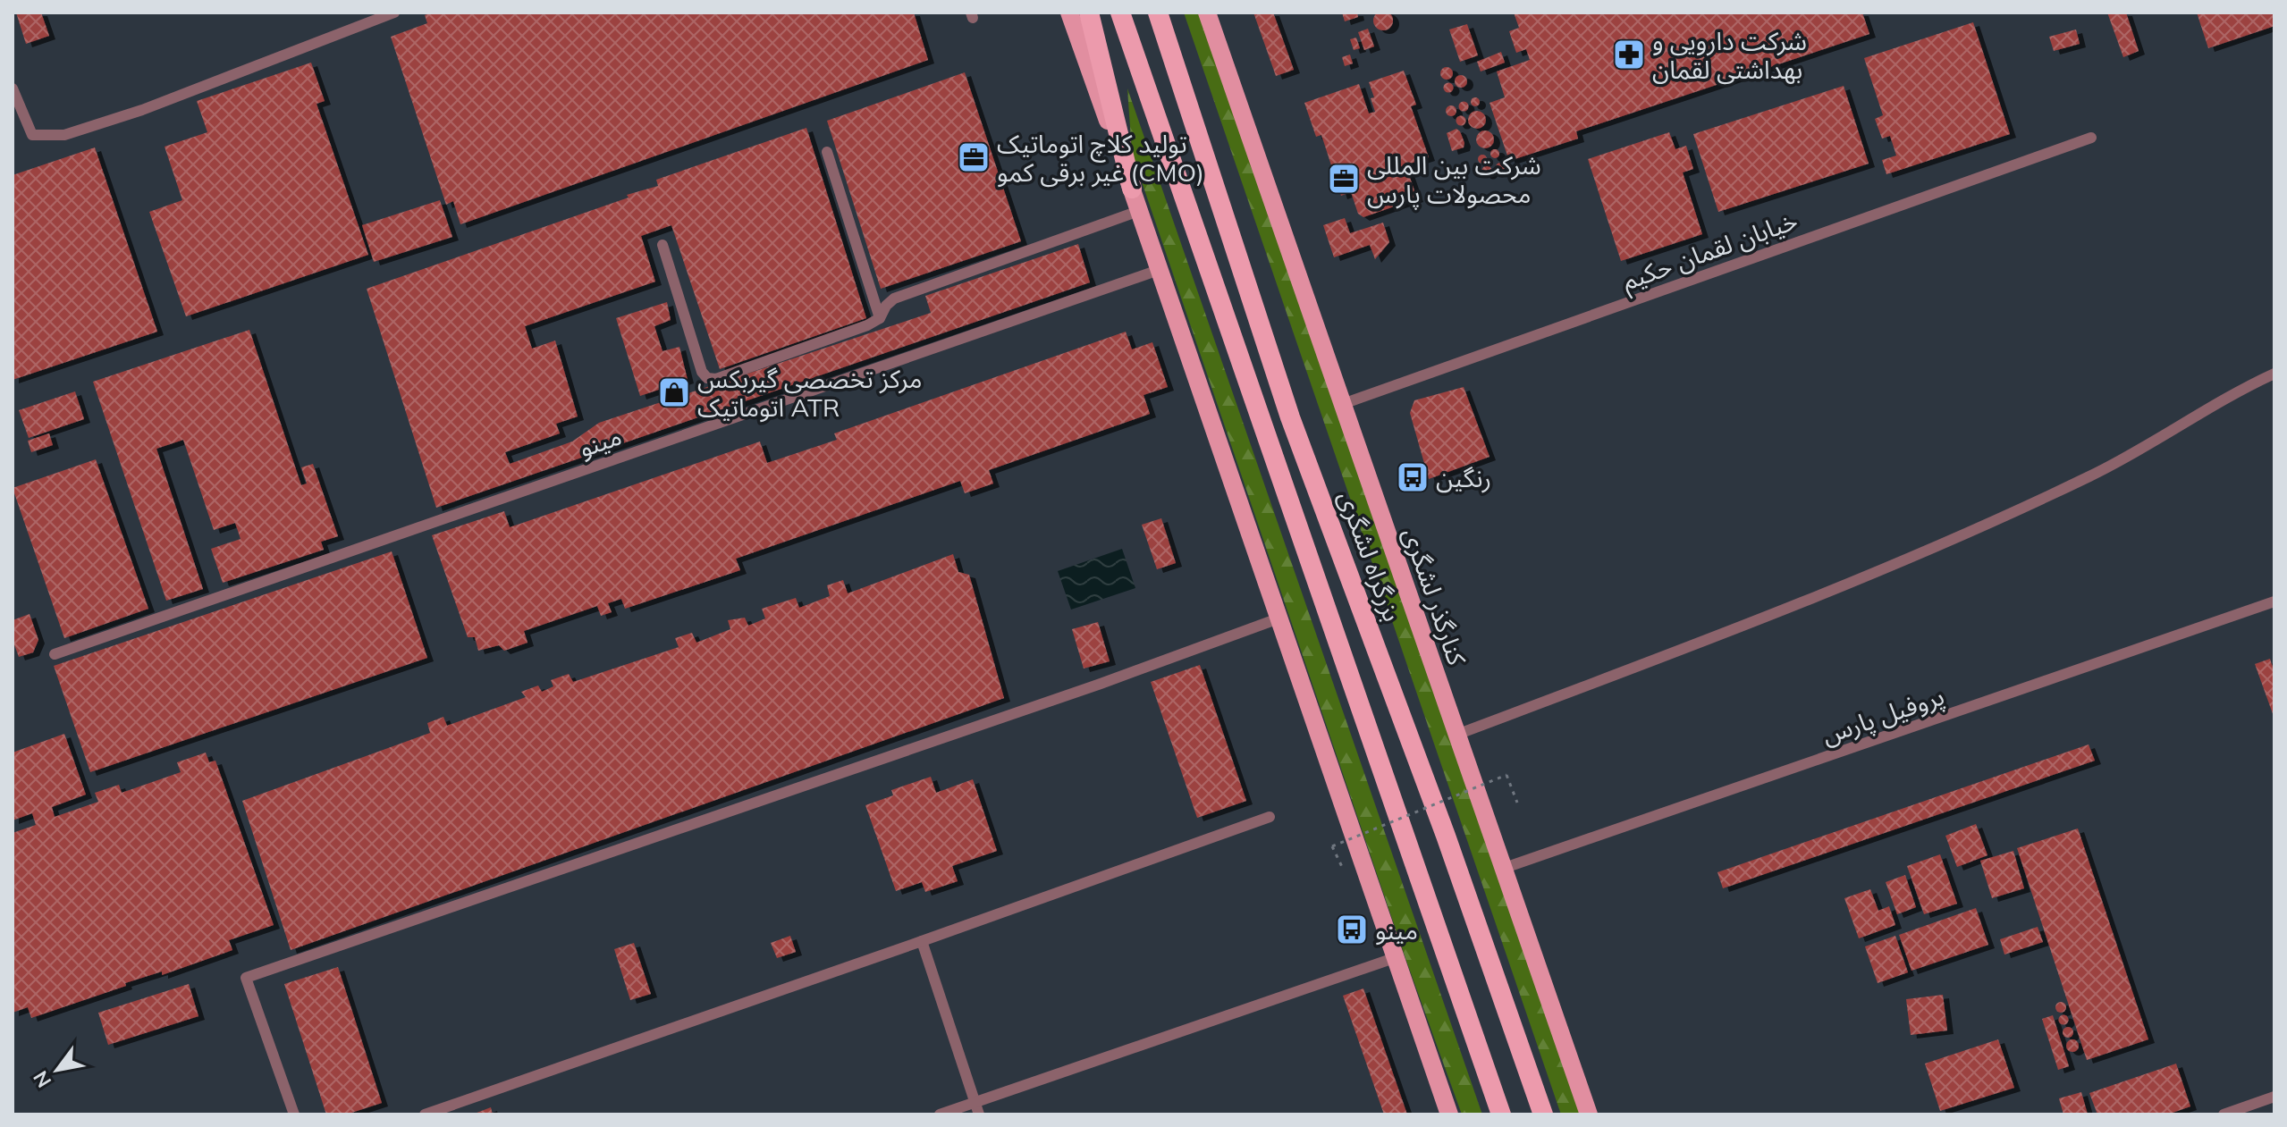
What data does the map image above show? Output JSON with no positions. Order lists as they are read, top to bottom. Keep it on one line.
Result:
{"streets":{"highway":["بزرگراه لشگری"],"main road":["کنارگذر لشگری"],"lane":["خیابان لقمان حکیم","مینو","پروفیل پارس"]},"crossings":[["خیابان لقمان حکیم","کنارگذر لشگری"],["کنارگذر لشگری","پروفیل پارس"]],"places":{"pharmacy":["شرکت دارویی و بهداشتی لقمان"],"office":["تولید کلاچ اتوماتیک غیر برقی کمو (CMO)","شرکت بین المللی محصولات پارس"],"shop":["مرکز تخصصی گیربکس اتوماتیک ATR"],"bus stop":["رنگین","مینو"]},"north":"bottom left"}
